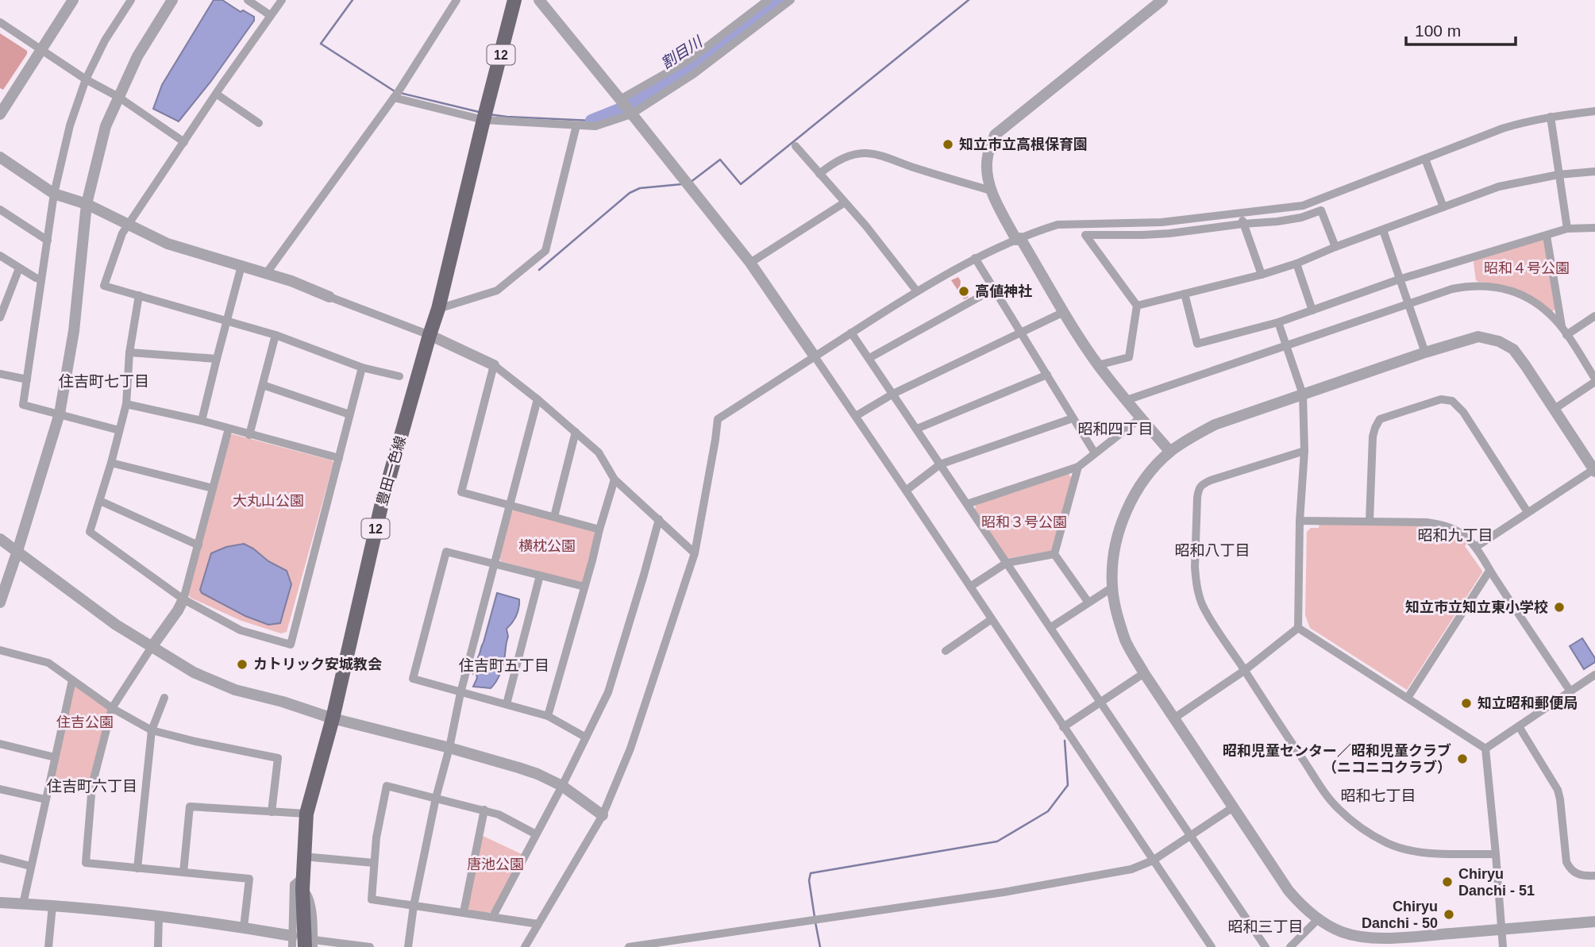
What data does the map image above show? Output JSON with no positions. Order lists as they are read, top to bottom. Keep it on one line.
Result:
{"streets":{"main road":["12","豊田一色線"]},"districts":["住吉町七丁目","昭和四丁目","昭和九丁目","昭和八丁目","住吉町五丁目","住吉町六丁目","昭和七丁目","昭和三丁目"],"water":["割目川"],"parks":["昭和４号公園","大丸山公園","昭和３号公園","横枕公園","住吉公園","唐池公園"],"places":["知立市立高根保育園","高値神社","知立市立知立東小学校","カトリック安城教会","知立昭和郵便局","昭和児童センター／昭和児童クラブ （ニコニコクラブ）","Chiryu Danchi - 51","Chiryu Danchi - 50"],"scale_bar":"100 m"}
